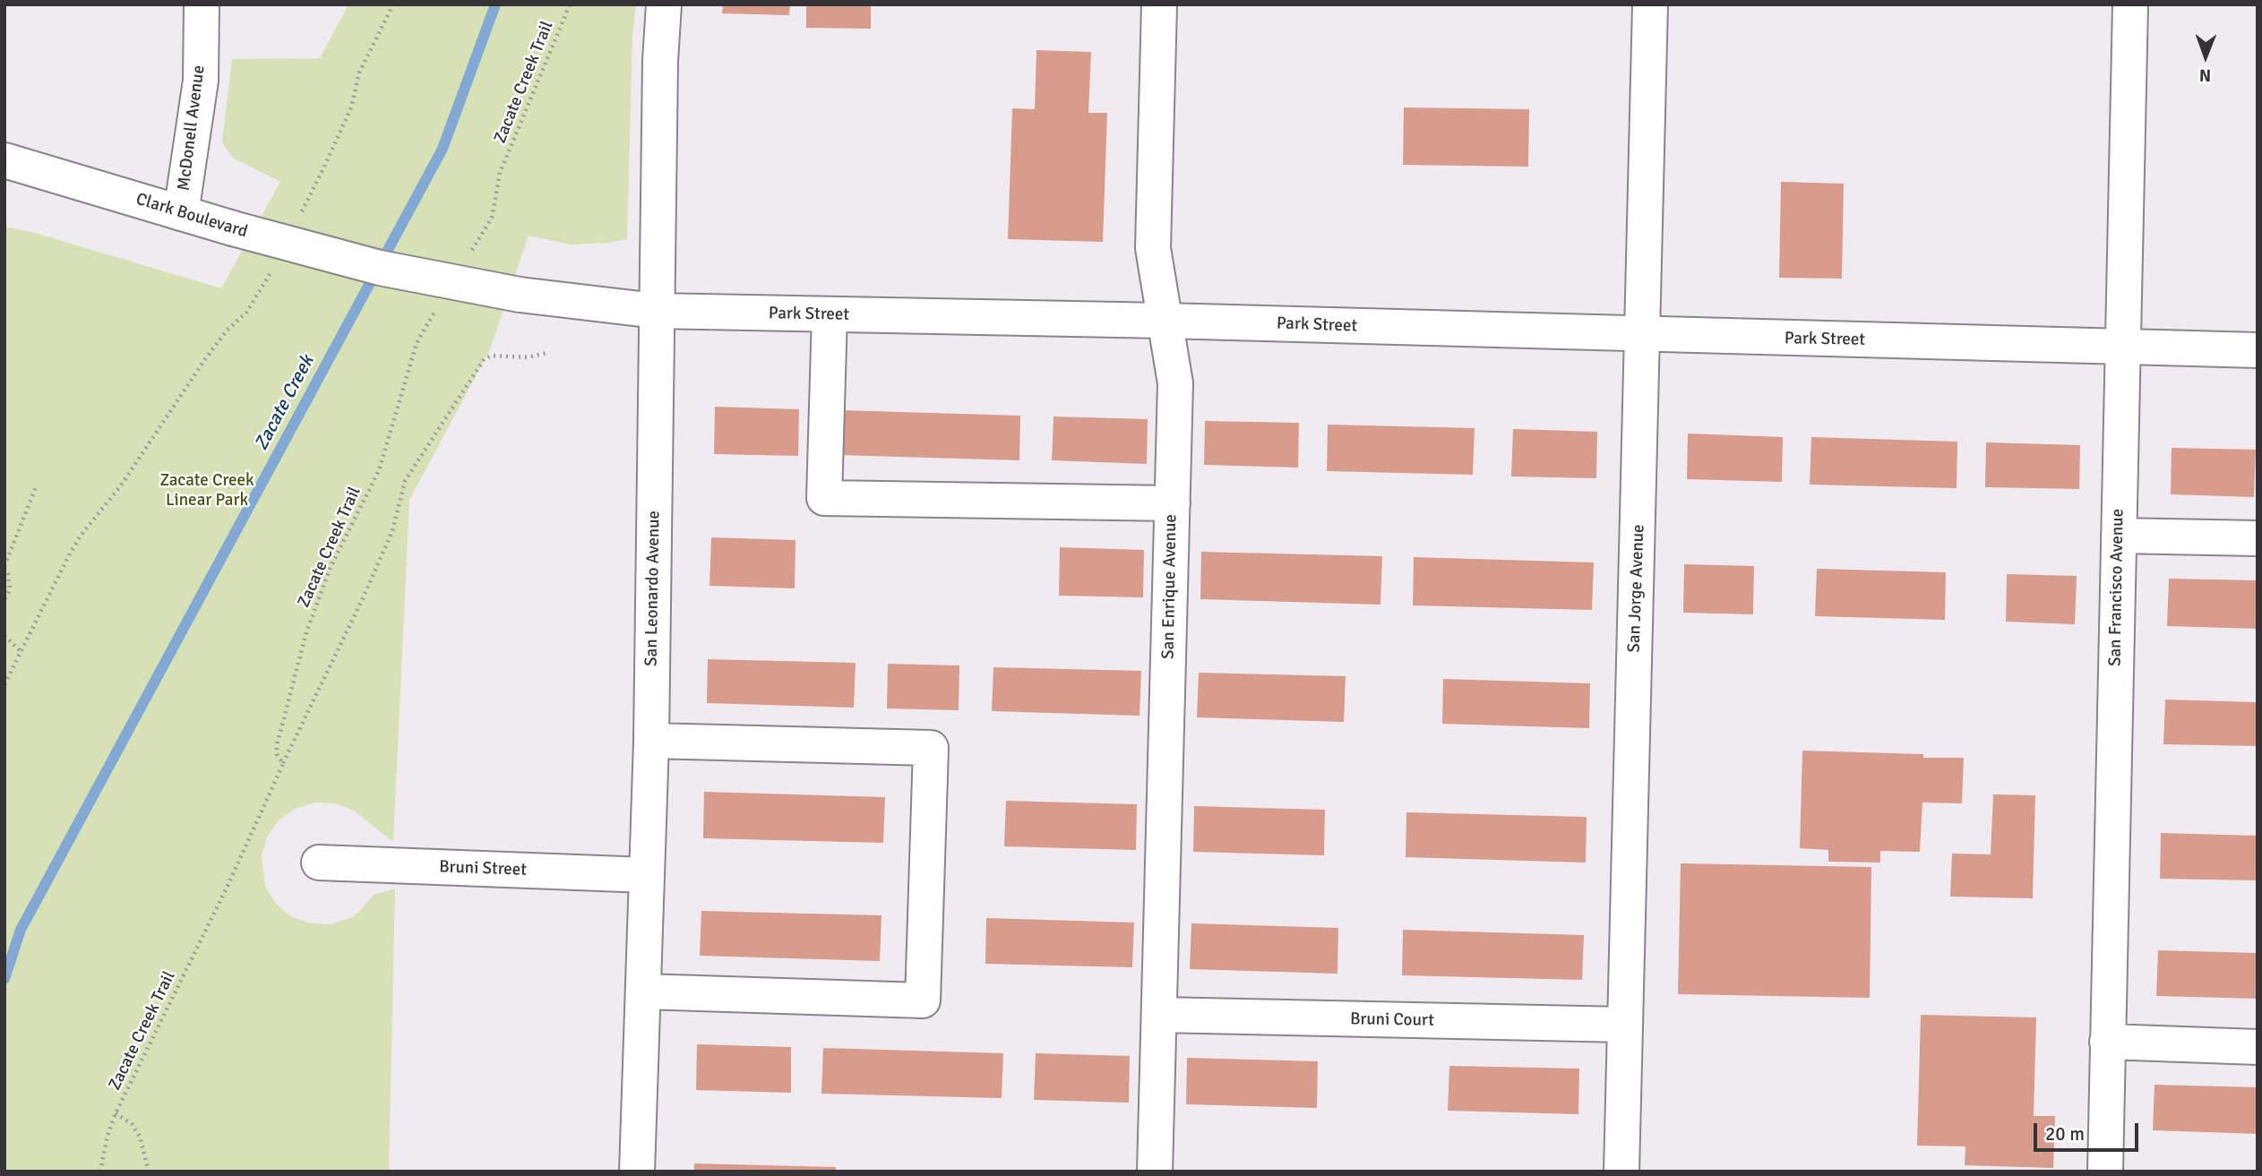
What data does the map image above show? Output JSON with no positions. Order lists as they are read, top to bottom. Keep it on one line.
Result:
{"streets":{"street":["McDonell Avenue","Clark Boulevard","Park Street","San Enrique Avenue","San Francisco Avenue","San Leonardo Avenue","San Jorge Avenue","Bruni Street","Bruni Court"],"path":["Zacate Creek Trail"]},"crossings":[["McDonell Avenue","Clark Boulevard"],["Clark Boulevard","Park Street"],["Park Street","San Enrique Avenue"],["Park Street","San Francisco Avenue"],["Park Street","San Leonardo Avenue"],["Park Street","San Jorge Avenue"],["San Enrique Avenue","Bruni Court"],["San Leonardo Avenue","Bruni Street"],["San Jorge Avenue","Bruni Court"]],"water":["Zacate Creek"],"parks":["Zacate Creek Linear Park"],"scale_bar":"20 m","north":"bottom"}
